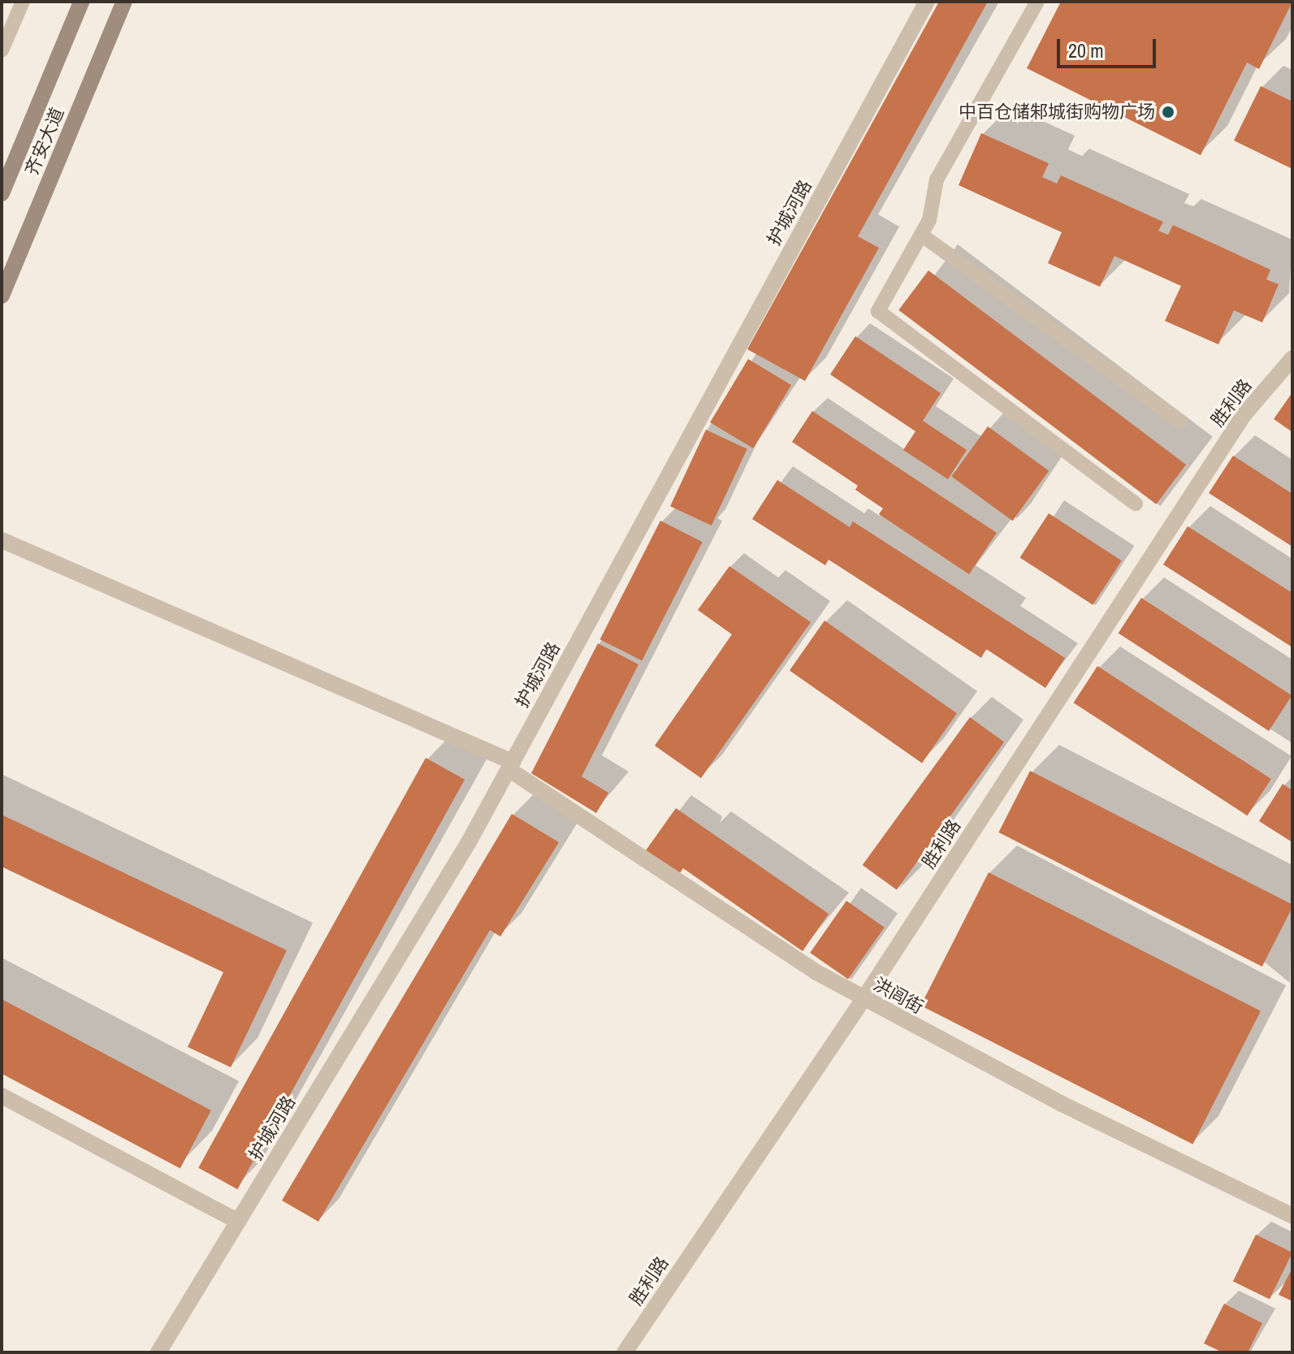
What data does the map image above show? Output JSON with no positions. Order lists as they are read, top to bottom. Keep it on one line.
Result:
{"streets":{"main road":["齐安大道"],"street":["护城河路","胜利路","洪闾街"]},"crossings":[["护城河路","洪闾街"],["胜利路","洪闾街"]],"places":["中百仓储邾城街购物广场"],"scale_bar":"20 m"}
